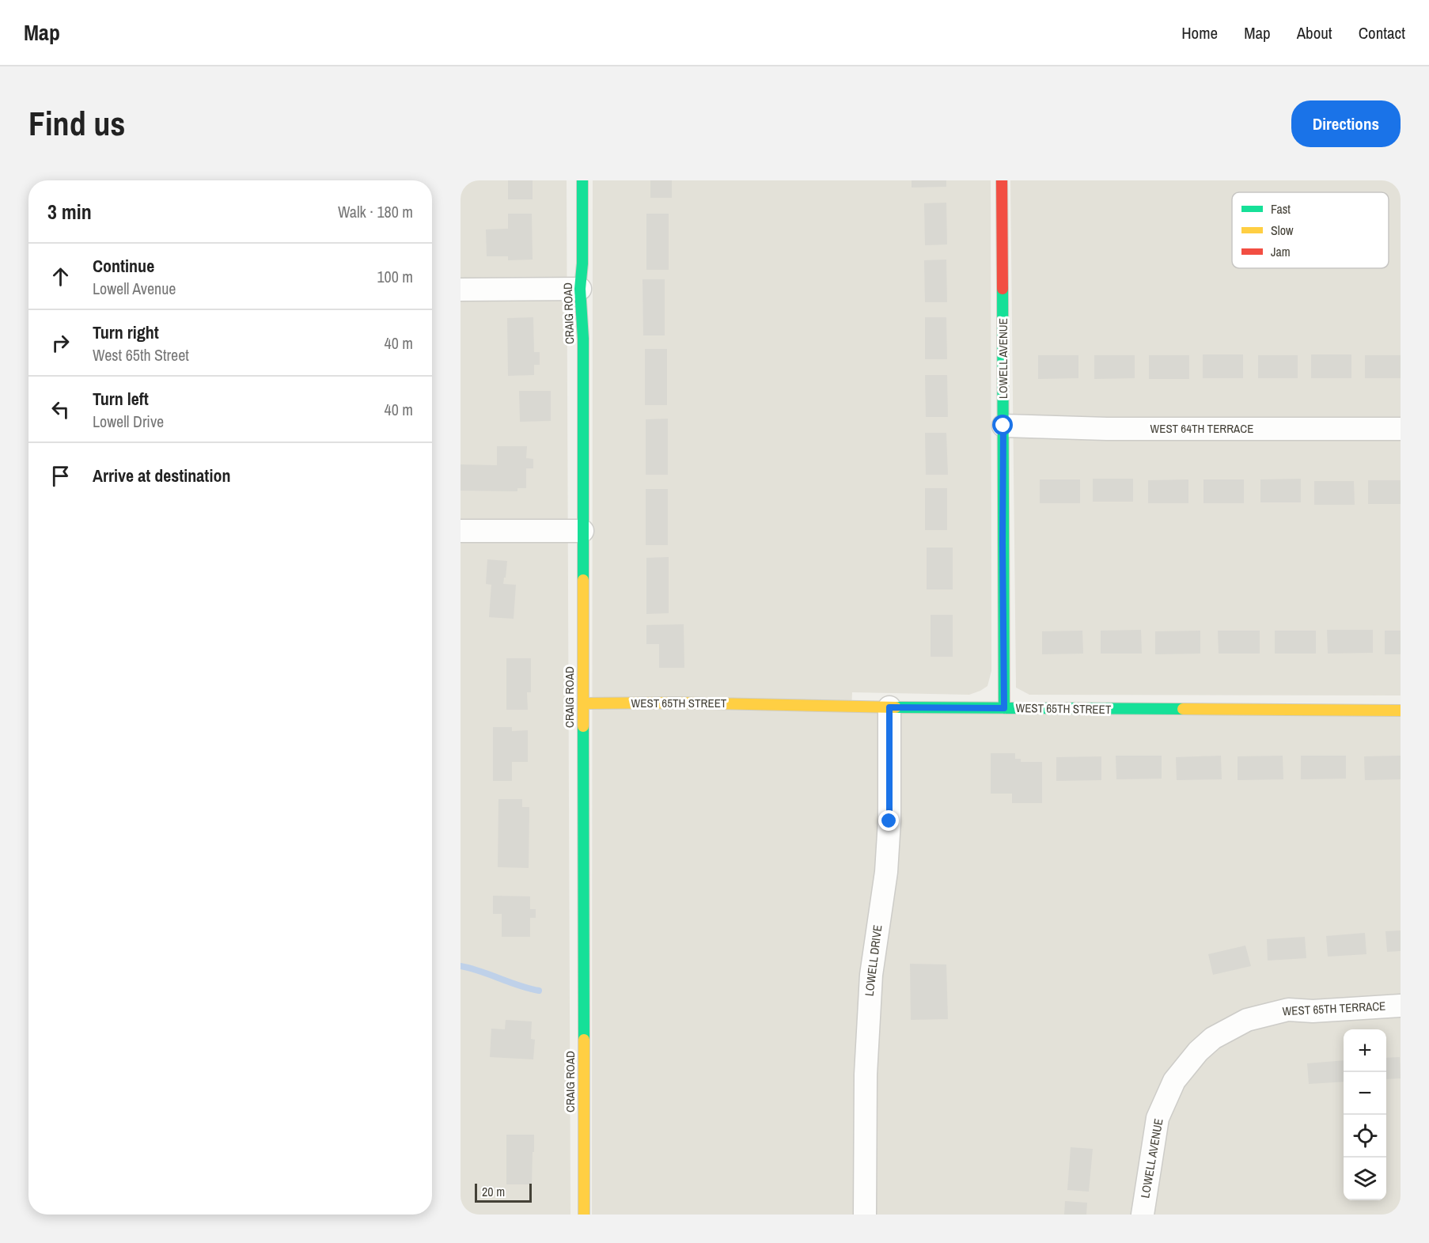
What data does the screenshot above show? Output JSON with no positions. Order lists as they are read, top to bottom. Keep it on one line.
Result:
{"streets":{"street":["CRAIG ROAD","LOWELL AVENUE","WEST 64TH TERRACE","WEST 65TH STREET","LOWELL DRIVE","WEST 65TH TERRACE"]},"crossings":[["CRAIG ROAD","WEST 65TH STREET"],["LOWELL AVENUE","WEST 64TH TERRACE"],["LOWELL AVENUE","WEST 65TH STREET"],["LOWELL AVENUE","WEST 65TH TERRACE"],["WEST 65TH STREET","LOWELL DRIVE"]],"legend":["Fast","Slow","Jam"],"scale_bar":"20 m","page":{"header":"Map","nav":["Home","Map","About","Contact"],"buttons":"Directions","title":"Find us","heading":["3 min","Walk · 180 m"],"list":[["Continue","Lowell Avenue","100 m"],["Turn right","West 65th Street","40 m"],["Turn left","Lowell Drive","40 m"],"Arrive at destination"],"map_buttons":["+","−"],"scale":"20 m"}}
